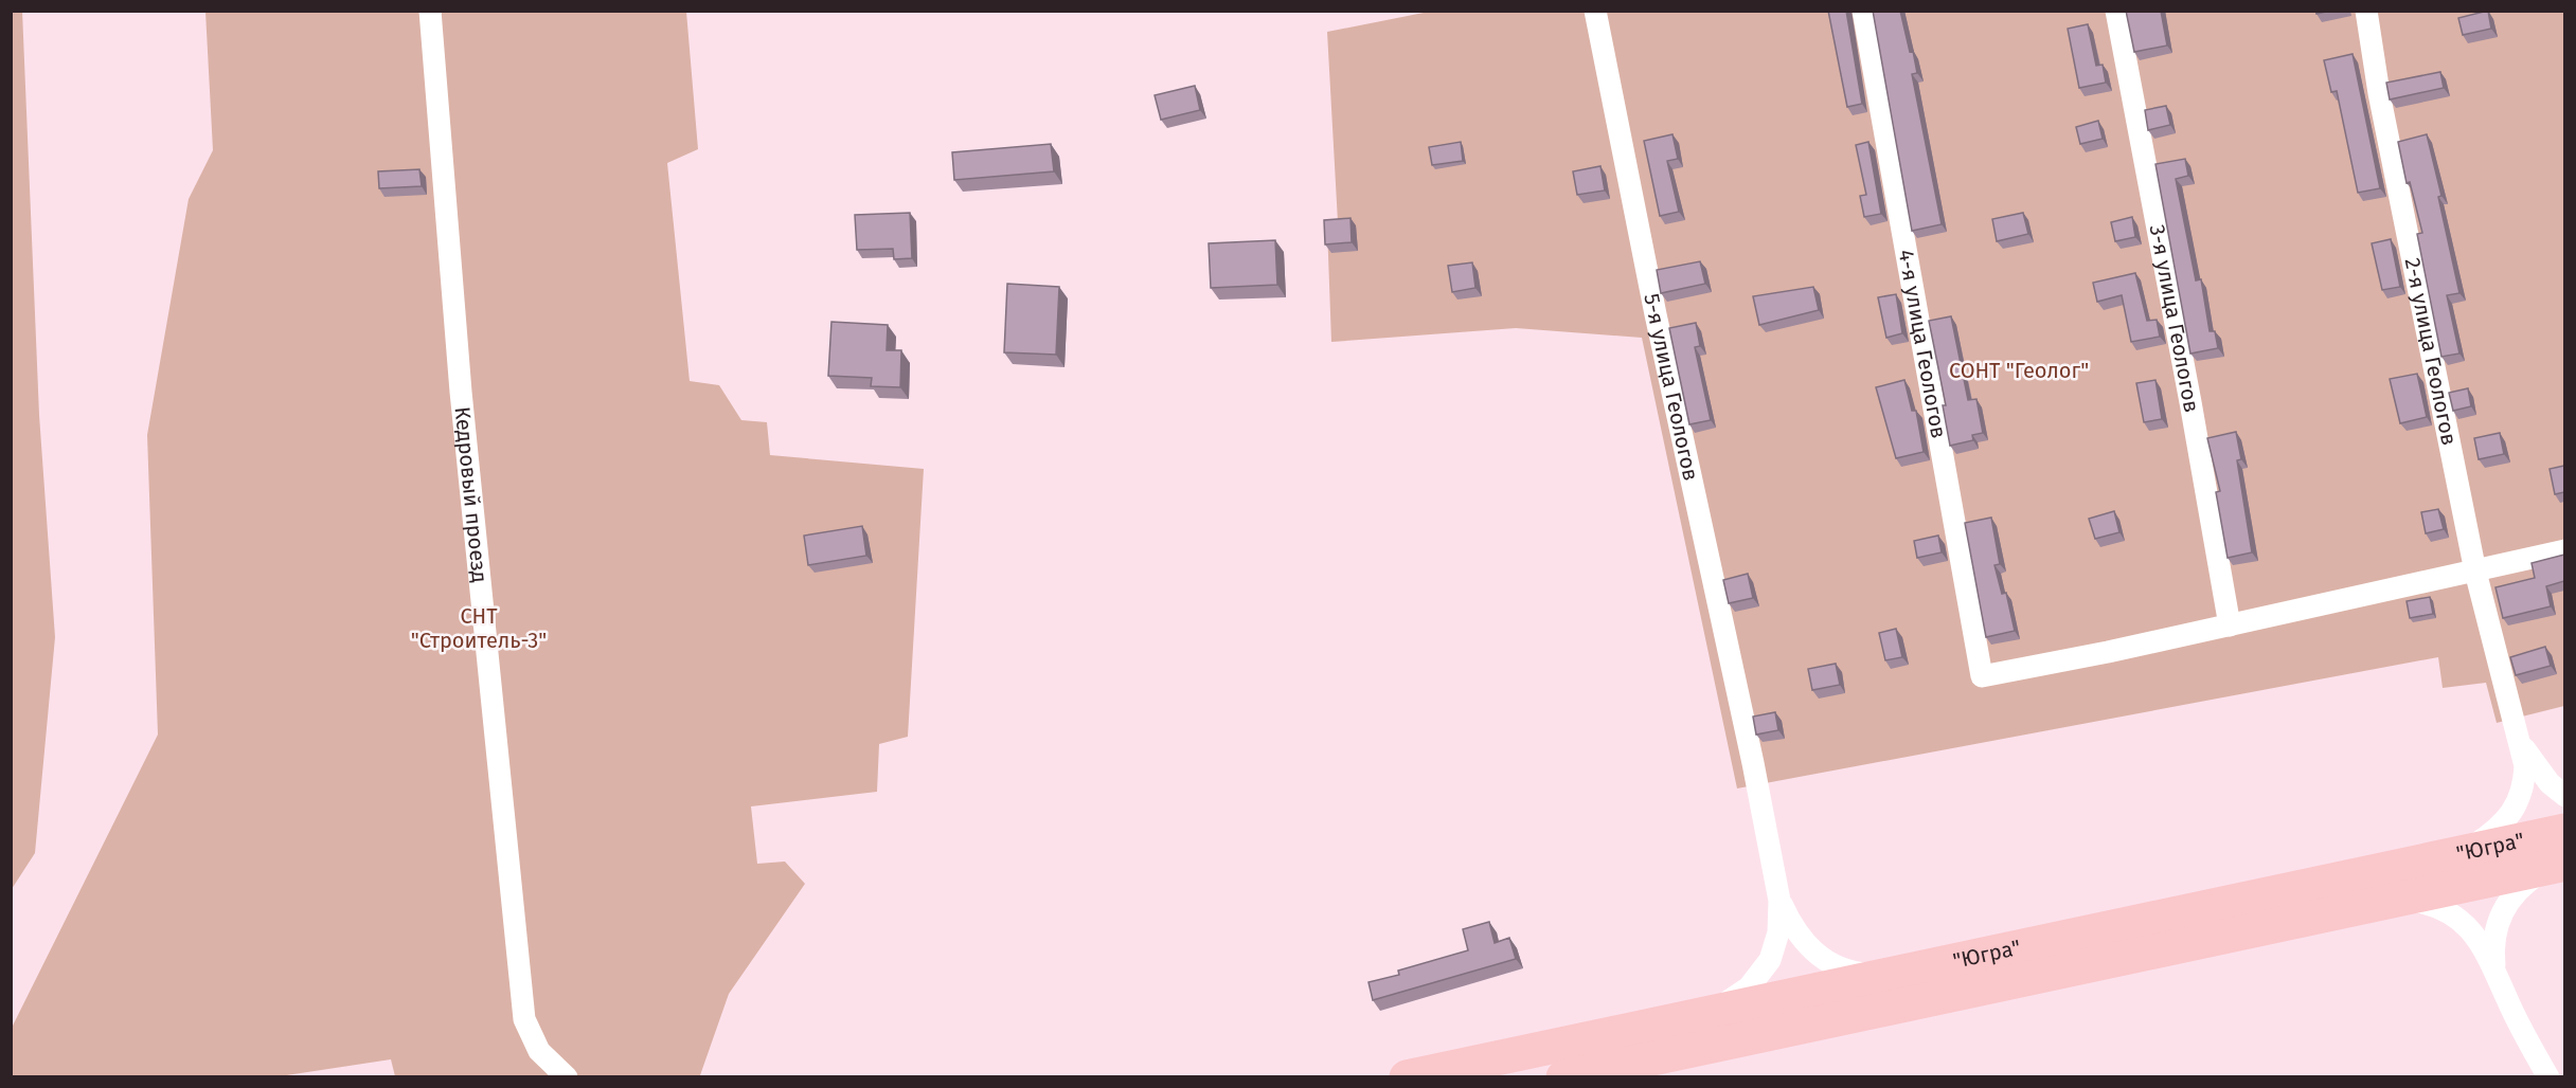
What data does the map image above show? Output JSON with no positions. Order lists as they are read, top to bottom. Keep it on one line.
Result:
{"streets":{"highway":["\"Югра\""],"street":["3-я улица Геологов","4-я улица Геологов","2-я улица Геологов","5-я улица Геологов","Кедровый проезд"]},"crossings":[["3-я улица Геологов","4-я улица Геологов"]],"parks":["СОНТ \"Геолог\"","СНТ \"Строитель-3\""]}
